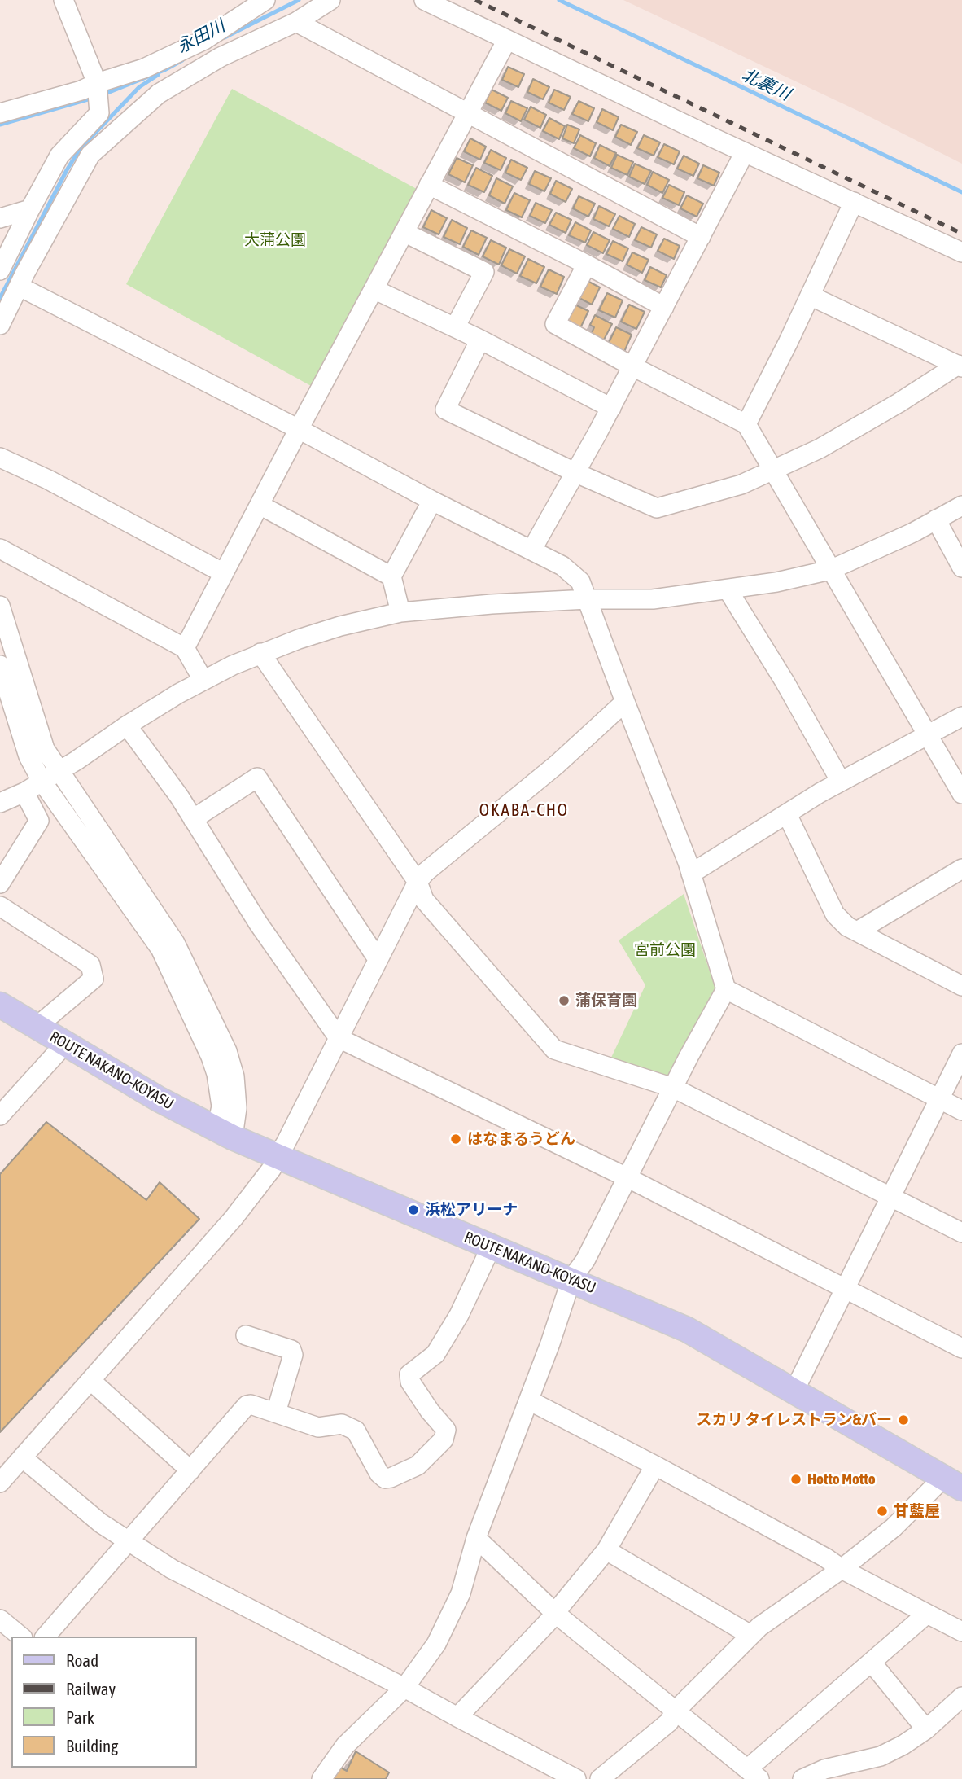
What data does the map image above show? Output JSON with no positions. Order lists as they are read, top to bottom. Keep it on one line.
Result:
{"streets":{"main road":["ROUTE NAKANO-KOYASU"]},"districts":["OKABA-CHO"],"water":["永田川","北裏川"],"parks":["大蒲公園","宮前公園"],"places":["蒲保育園","はなまるうどん","浜松アリーナ","スカリ タイレストラン&バー","Hotto Motto","甘藍屋"],"legend":["Road","Railway","Park","Building"]}
